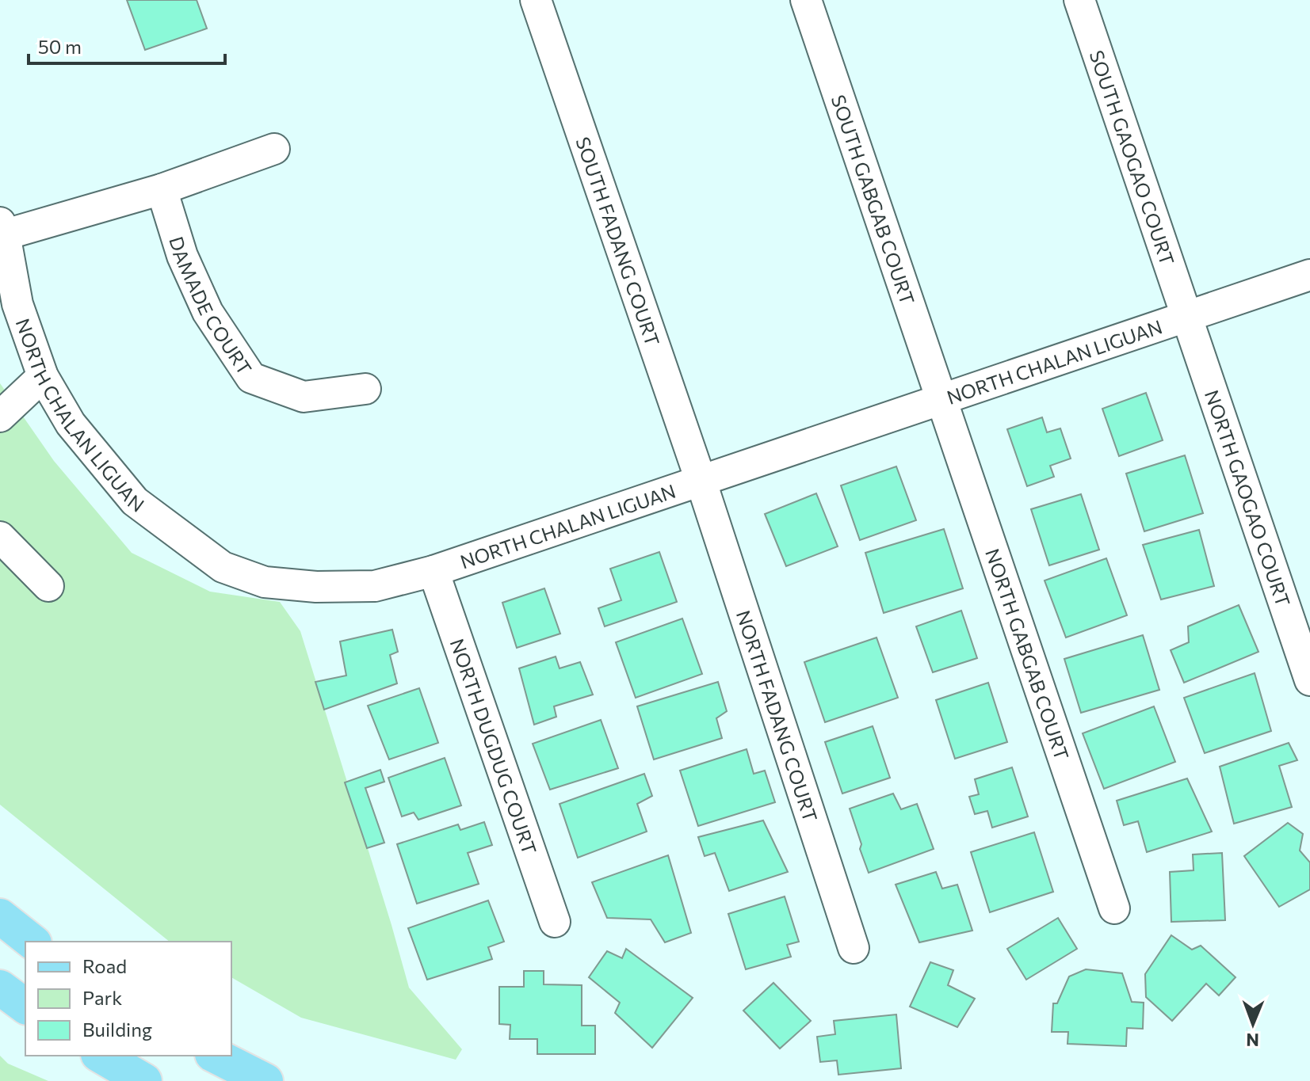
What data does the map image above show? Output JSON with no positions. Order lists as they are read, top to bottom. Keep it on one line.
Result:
{"streets":{"street":["SOUTH GAOGAO COURT","SOUTH GABGAB COURT","SOUTH FADANG COURT","DAMADE COURT","NORTH CHALAN LIGUAN","NORTH GAOGAO COURT","NORTH GABGAB COURT","NORTH FADANG COURT","NORTH DUGDUG COURT"]},"crossings":[["SOUTH GAOGAO COURT","NORTH CHALAN LIGUAN"],["SOUTH GAOGAO COURT","NORTH GAOGAO COURT"],["SOUTH GABGAB COURT","NORTH CHALAN LIGUAN"],["SOUTH GABGAB COURT","NORTH GABGAB COURT"],["SOUTH FADANG COURT","NORTH CHALAN LIGUAN"],["SOUTH FADANG COURT","NORTH FADANG COURT"],["NORTH CHALAN LIGUAN","NORTH GAOGAO COURT"],["NORTH CHALAN LIGUAN","NORTH GABGAB COURT"],["NORTH CHALAN LIGUAN","NORTH FADANG COURT"],["NORTH CHALAN LIGUAN","NORTH DUGDUG COURT"]],"legend":["Road","Park","Building"],"scale_bar":"50 m","north":"bottom"}
